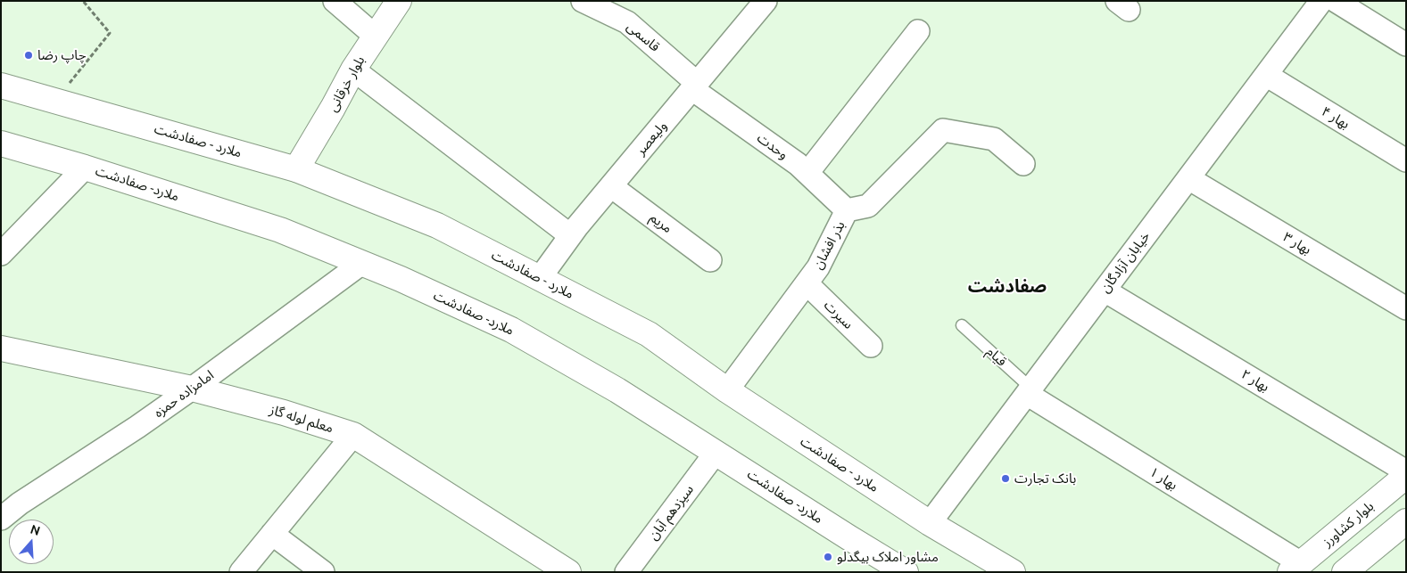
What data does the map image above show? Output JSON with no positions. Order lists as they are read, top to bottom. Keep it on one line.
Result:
{"streets":{"main road":["بلوار خرقانی","ملارد - صفادشت","ملارد- صفادشت","معلم لوله گاز","بلوار کشاورز"],"street":["قاسمی","بهار ۴","ولیعصر","وحدت","مریم","بهار ۳","بذر افشان","خیابان آزادگان","سیرت","بهار ۲","امامزاده حمزه","بهار ۱","سیزدهم آبان"],"lane":["قیام"]},"crossings":[["قاسمی","ولیعصر"],["قاسمی","وحدت"],["بلوار خرقانی","ملارد - صفادشت"],["بهار ۴","خیابان آزادگان"],["ولیعصر","ملارد - صفادشت"],["ولیعصر","وحدت"],["ولیعصر","مریم"],["ملارد - صفادشت","بذر افشان"],["ملارد - صفادشت","خیابان آزادگان"],["وحدت","بذر افشان"],["ملارد- صفادشت","امامزاده حمزه"],["ملارد- صفادشت","سیزدهم آبان"],["بهار ۳","خیابان آزادگان"],["بذر افشان","سیرت"],["خیابان آزادگان","قیام"],["خیابان آزادگان","بهار ۲"],["خیابان آزادگان","بهار ۱"],["قیام","بهار ۱"],["امامزاده حمزه","معلم لوله گاز"],["بهار ۱","بلوار کشاورز"]],"districts":["صفادشت"],"places":["چاپ رضا","بانک تجارت","مشاور املاک بیگدلو"],"north":"top"}
